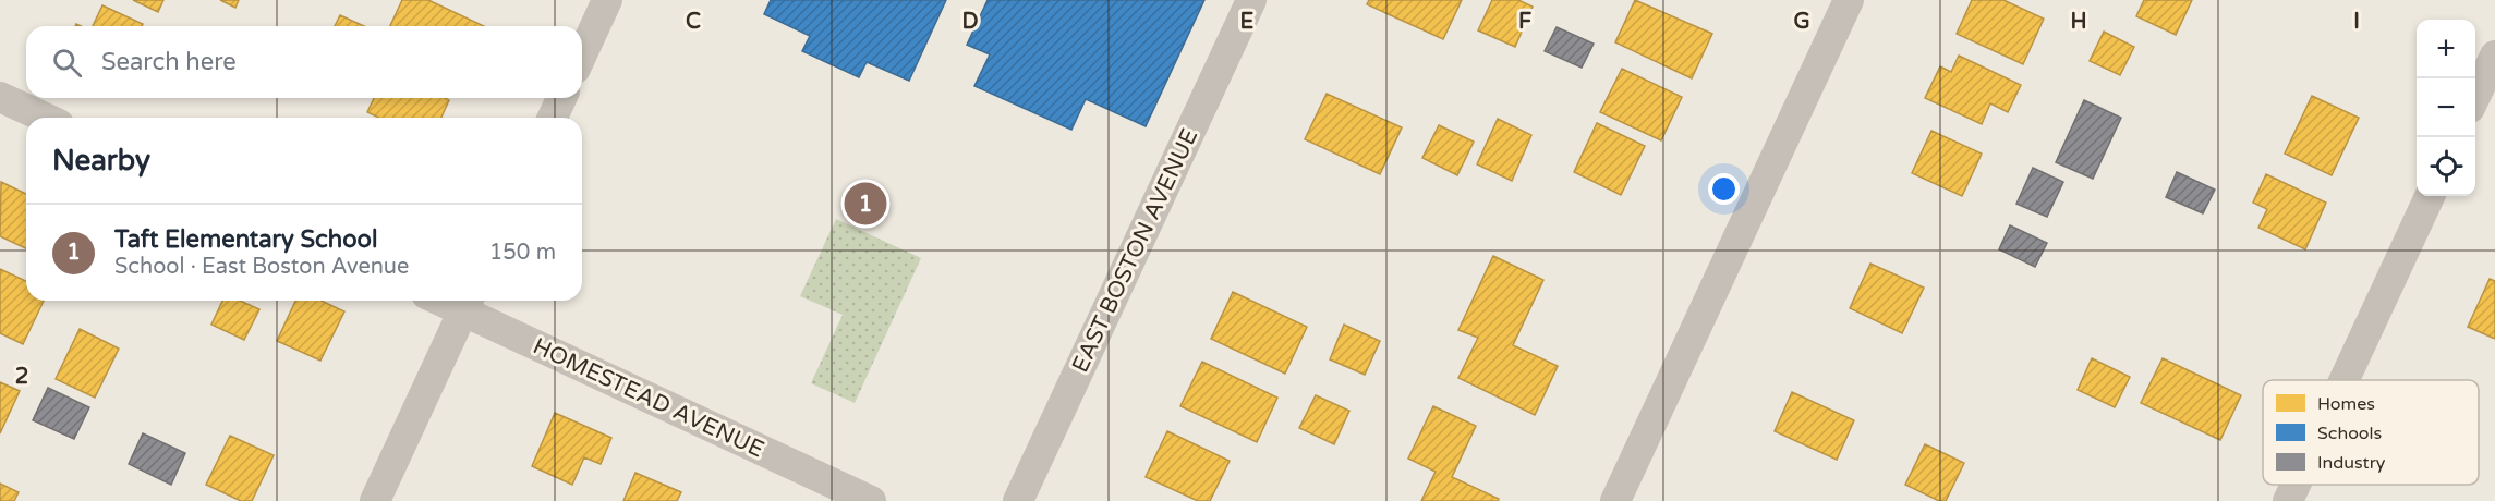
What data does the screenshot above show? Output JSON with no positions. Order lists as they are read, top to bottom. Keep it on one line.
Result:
{"streets":{"street":["EAST BOSTON AVENUE","HOMESTEAD AVENUE"]},"legend":["Homes","Schools","Industry"],"page":{"map_buttons":["+","−"],"search":"Search here","heading":"Nearby","pins":"1","list":[{"mark":"1","name":"Taft Elementary School","note":"School · East Boston Avenue","value":"150 m"}]},"grid":{"columns":["C","D","E","F","G","H","I"],"rows":["2"]}}
